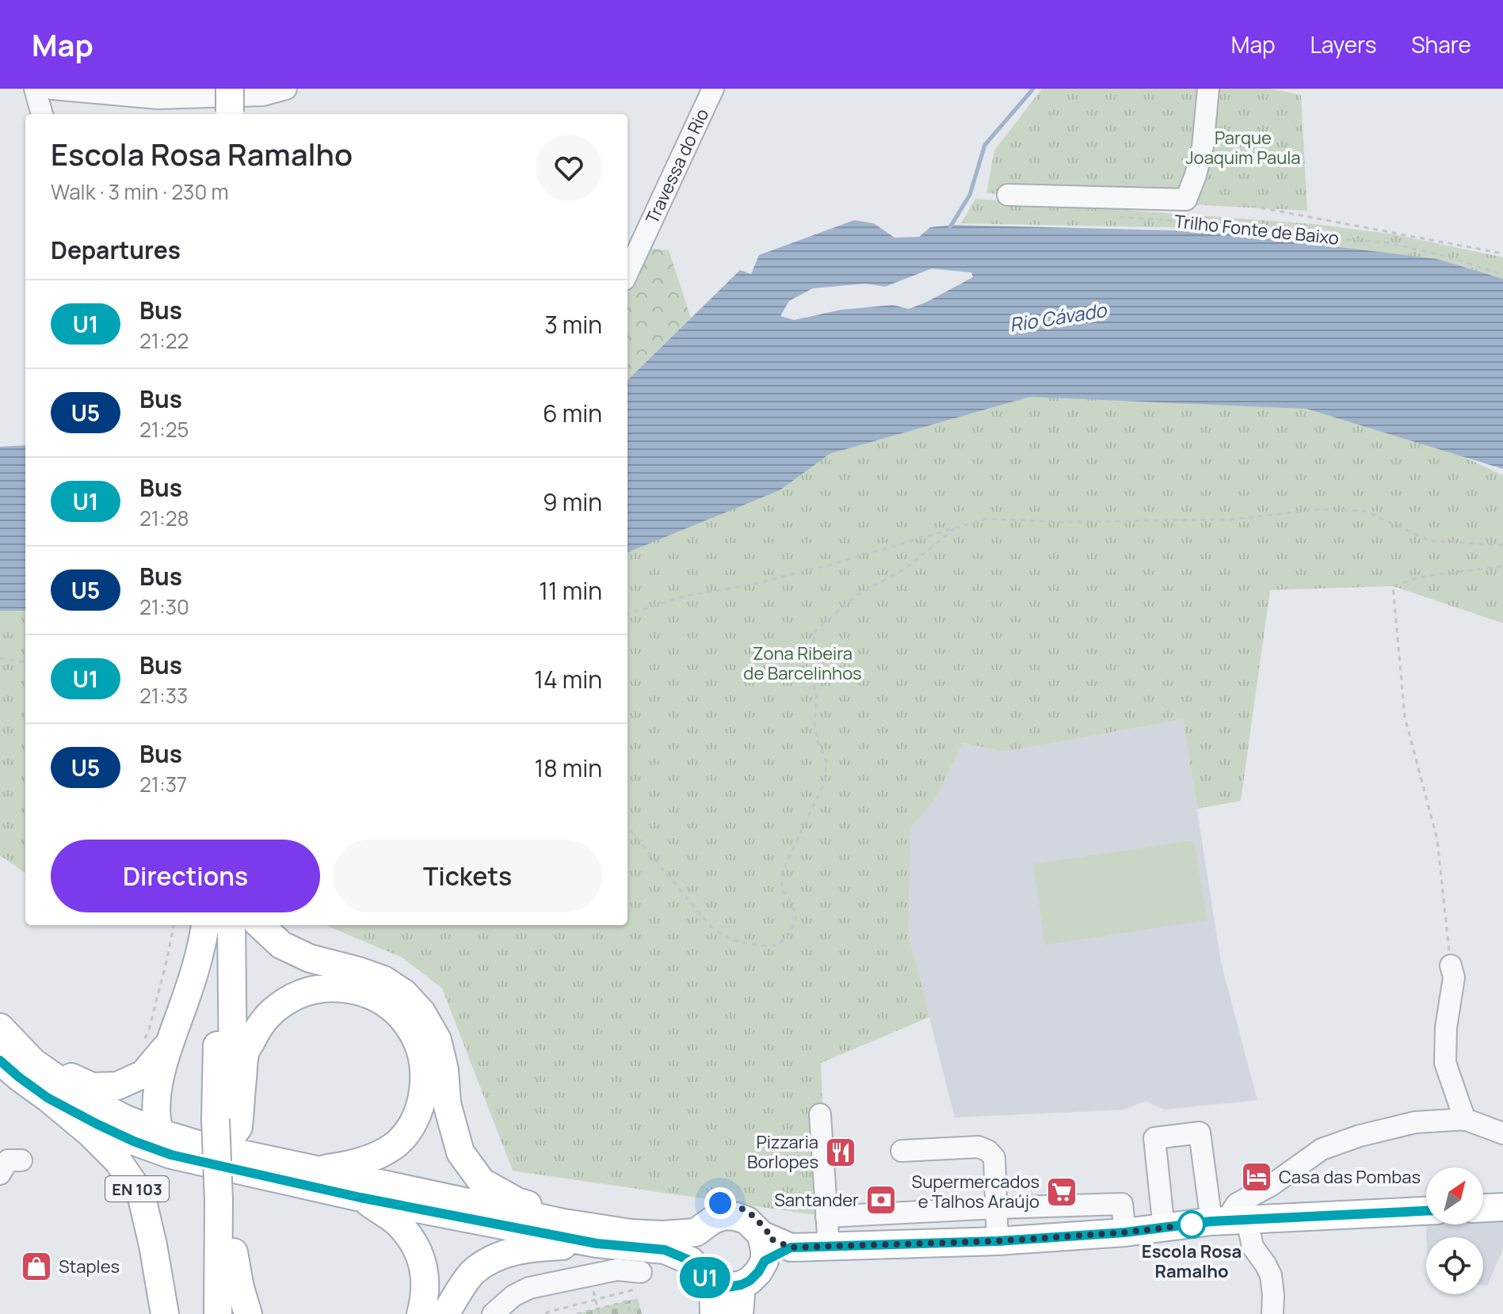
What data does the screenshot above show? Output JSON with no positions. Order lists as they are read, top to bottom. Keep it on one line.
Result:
{"streets":{"main road":["EN 103"],"street":["Travessa do Rio"],"path":["Trilho Fonte de Baixo"]},"water":["Rio Cávado"],"parks":["Parque Joaquim Paula","Zona Ribeira de Barcelinhos"],"places":{"restaurant":["Pizzaria Borlopes"],"hotel":["Casa das Pombas"],"supermarket":["Supermercados e Talhos Araújo"],"bank":["Santander"],"other":["Escola Rosa Ramalho"],"shop":["Staples"]},"lines":["bus line U1"],"north":"top right","page":{"header":"Map","nav":["Map","Layers","Share"],"on_map":"U1","heading":[["Escola Rosa Ramalho","Walk · 3 min · 230 m"],"Departures"],"list":[{"mark":"U1","name":"Bus","note":"21:22","value":"3 min"},{"mark":"U5","name":"Bus","note":"21:25","value":"6 min"},{"mark":"U1","name":"Bus","note":"21:28","value":"9 min"},{"mark":"U5","name":"Bus","note":"21:30","value":"11 min"},{"mark":"U1","name":"Bus","note":"21:33","value":"14 min"},{"mark":"U5","name":"Bus","note":"21:37","value":"18 min"}],"buttons":["Directions","Tickets"]}}
